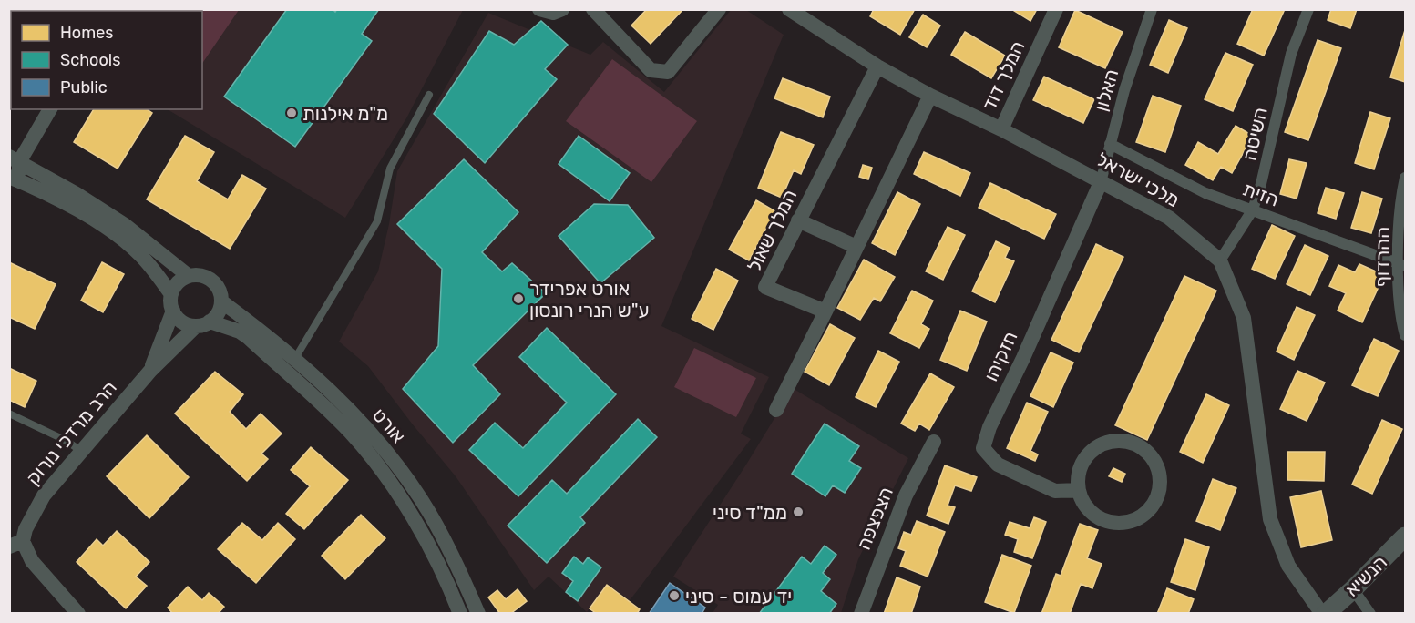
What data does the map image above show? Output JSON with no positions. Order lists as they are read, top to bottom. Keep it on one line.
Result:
{"streets":{"street":["המלך דוד","האלון","השיטה","מלכי ישראל","הזית","המלך שאול","ההרדוף","חזקיהו","אורט","הרב מרדכי נורוק","הצפצפה","הנשיא"]},"crossings":[["המלך דוד","מלכי ישראל"],["האלון","מלכי ישראל"],["האלון","הזית"],["האלון","חזקיהו"],["השיטה","מלכי ישראל"],["השיטה","הזית"],["מלכי ישראל","המלך שאול"],["מלכי ישראל","חזקיהו"],["מלכי ישראל","הנשיא"],["הזית","ההרדוף"],["אורט","הרב מרדכי נורוק"]],"places":["מ\"מ אילנות","אורט אפרידר ע\"ש הנרי רונסון","ממ\"ד סיני","יד עמוס - סיני"],"legend":["Homes","Schools","Public"]}
